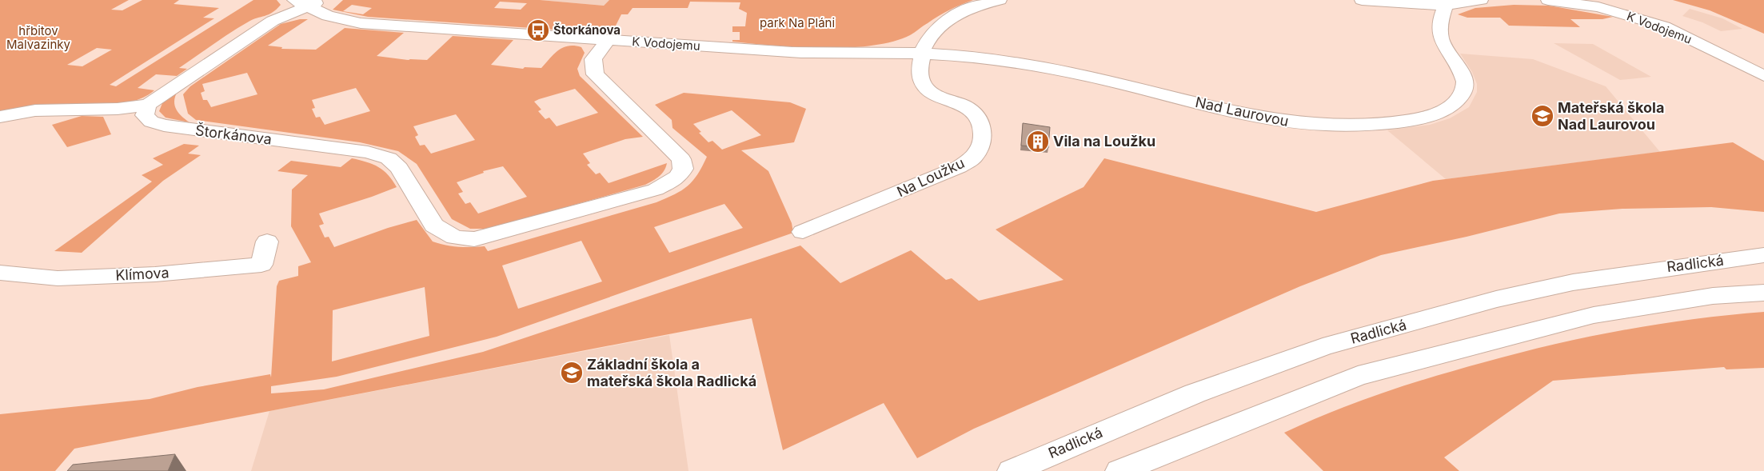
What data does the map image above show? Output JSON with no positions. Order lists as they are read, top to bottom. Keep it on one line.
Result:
{"streets":{"street":["K Vodojemu","Nad Laurovou","Štorkánova","Na Loužku","Radlická","Klímova"]},"crossings":[["K Vodojemu","Nad Laurovou"],["K Vodojemu","Štorkánova"],["K Vodojemu","Na Loužku"],["Nad Laurovou","Na Loužku"]],"parks":["park Na Pláni","hřbitov Malvazinky"],"places":{"bus stop":["Štorkánova"],"school or university":["Mateřská škola Nad Laurovou","Základní škola a mateřská škola Radlická"],"building":["Vila na Loužku"]}}
